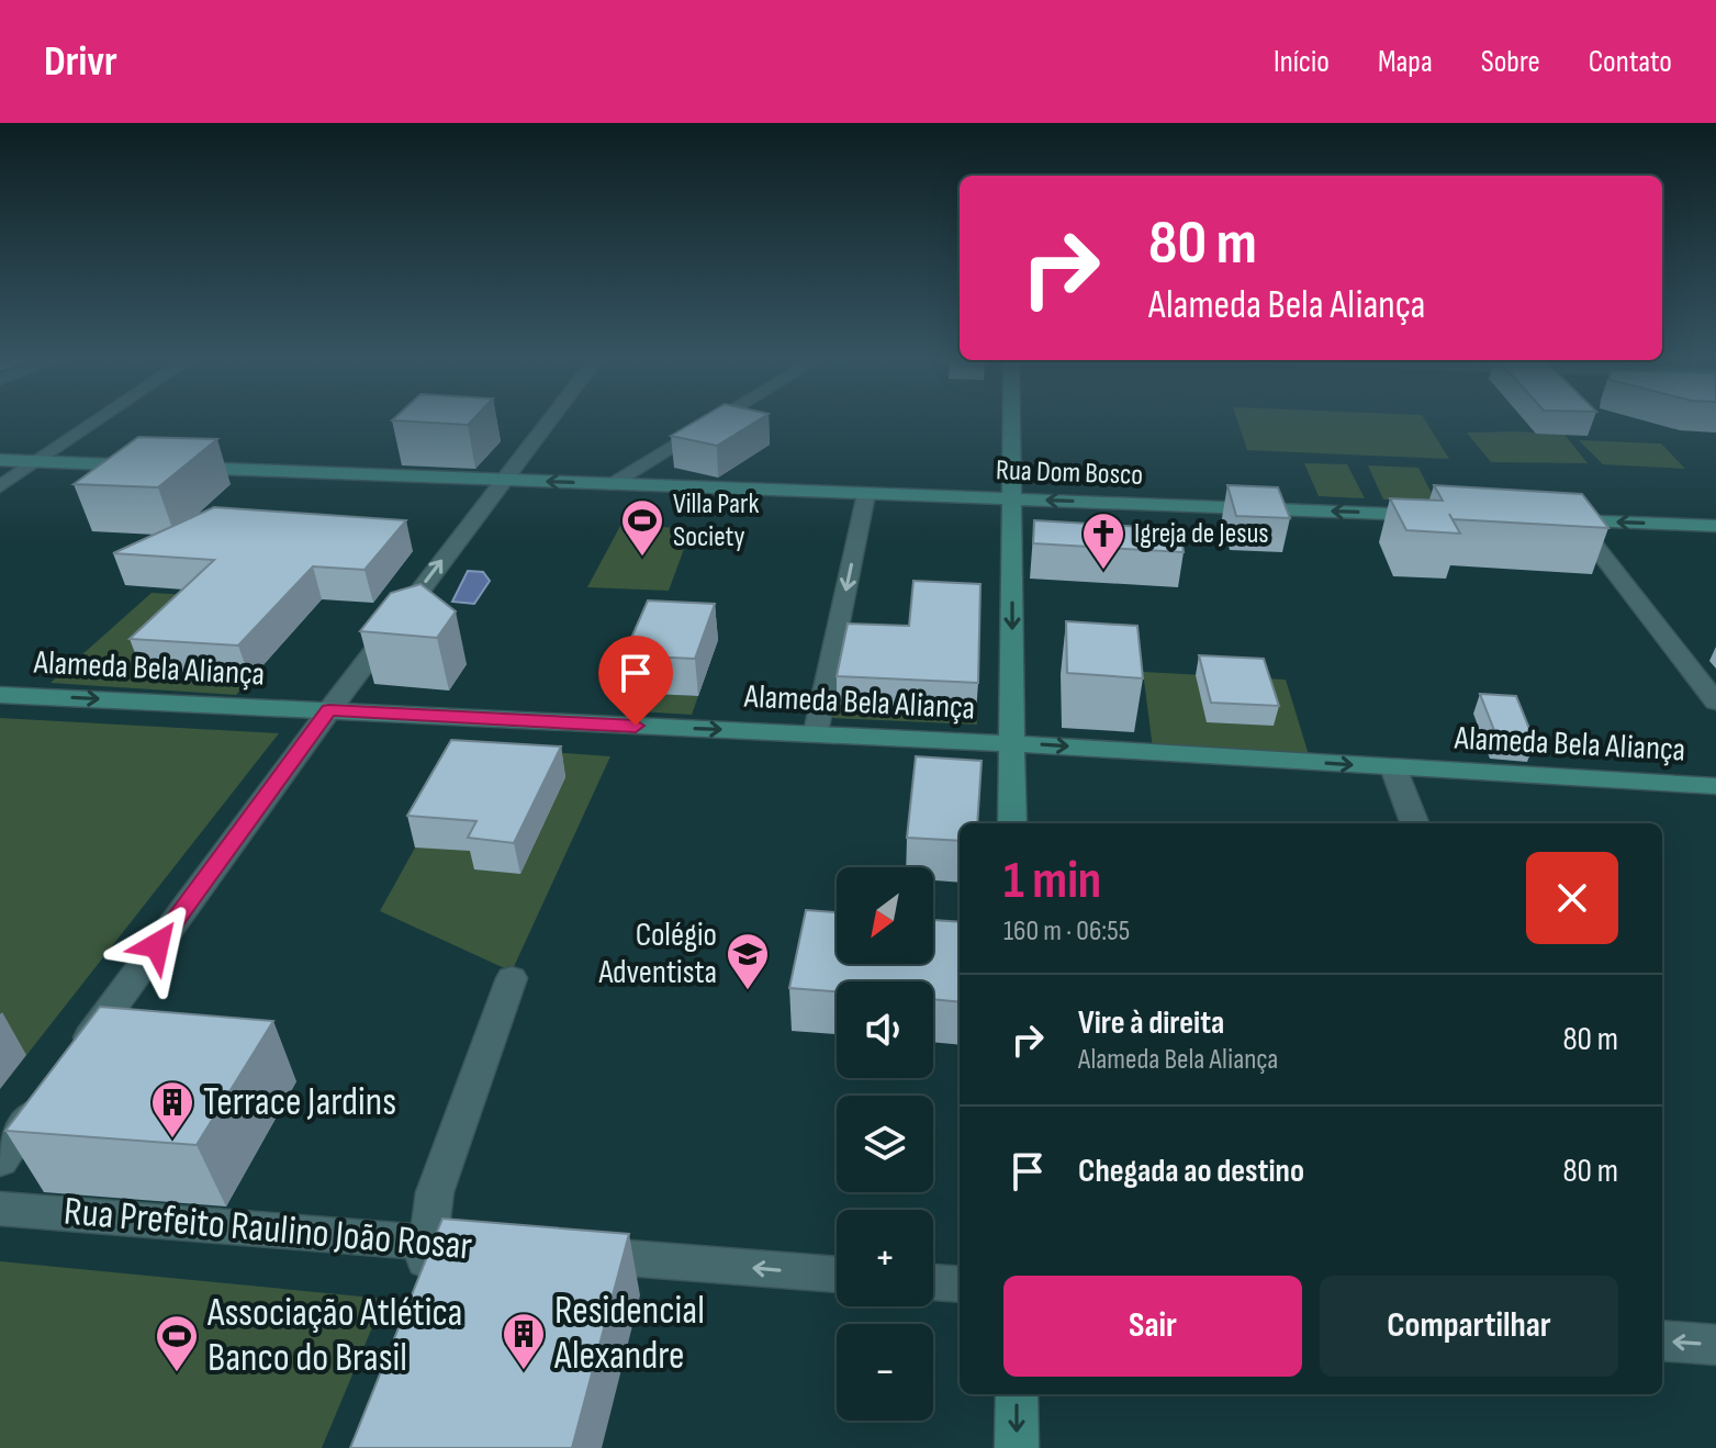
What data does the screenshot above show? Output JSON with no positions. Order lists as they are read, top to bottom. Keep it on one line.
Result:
{"streets":{"street":["Rua Dom Bosco","Alameda Bela Aliança","Rua Prefeito Raulino João Rosar"]},"one_way":["Rua Dom Bosco","Alameda Bela Aliança"],"places":{"sports":["Villa Park Society","Associação Atlética Banco do Brasil"],"church":["Igreja de Jesus"],"school or university":["Colégio Adventista"],"building":["Terrace Jardins","Residencial Alexandre"]},"north":"bottom left","page":{"header":"Drivr","nav":["Início","Mapa","Sobre","Contato"],"turn":["80 m","Alameda Bela Aliança"],"heading":["1 min","160 m · 06:55"],"map_buttons":["+","−"],"list":[{"name":"Vire à direita","note":"Alameda Bela Aliança","value":"80 m"},{"name":"Chegada ao destino","value":"80 m"}],"buttons":["Sair","Compartilhar"]}}
